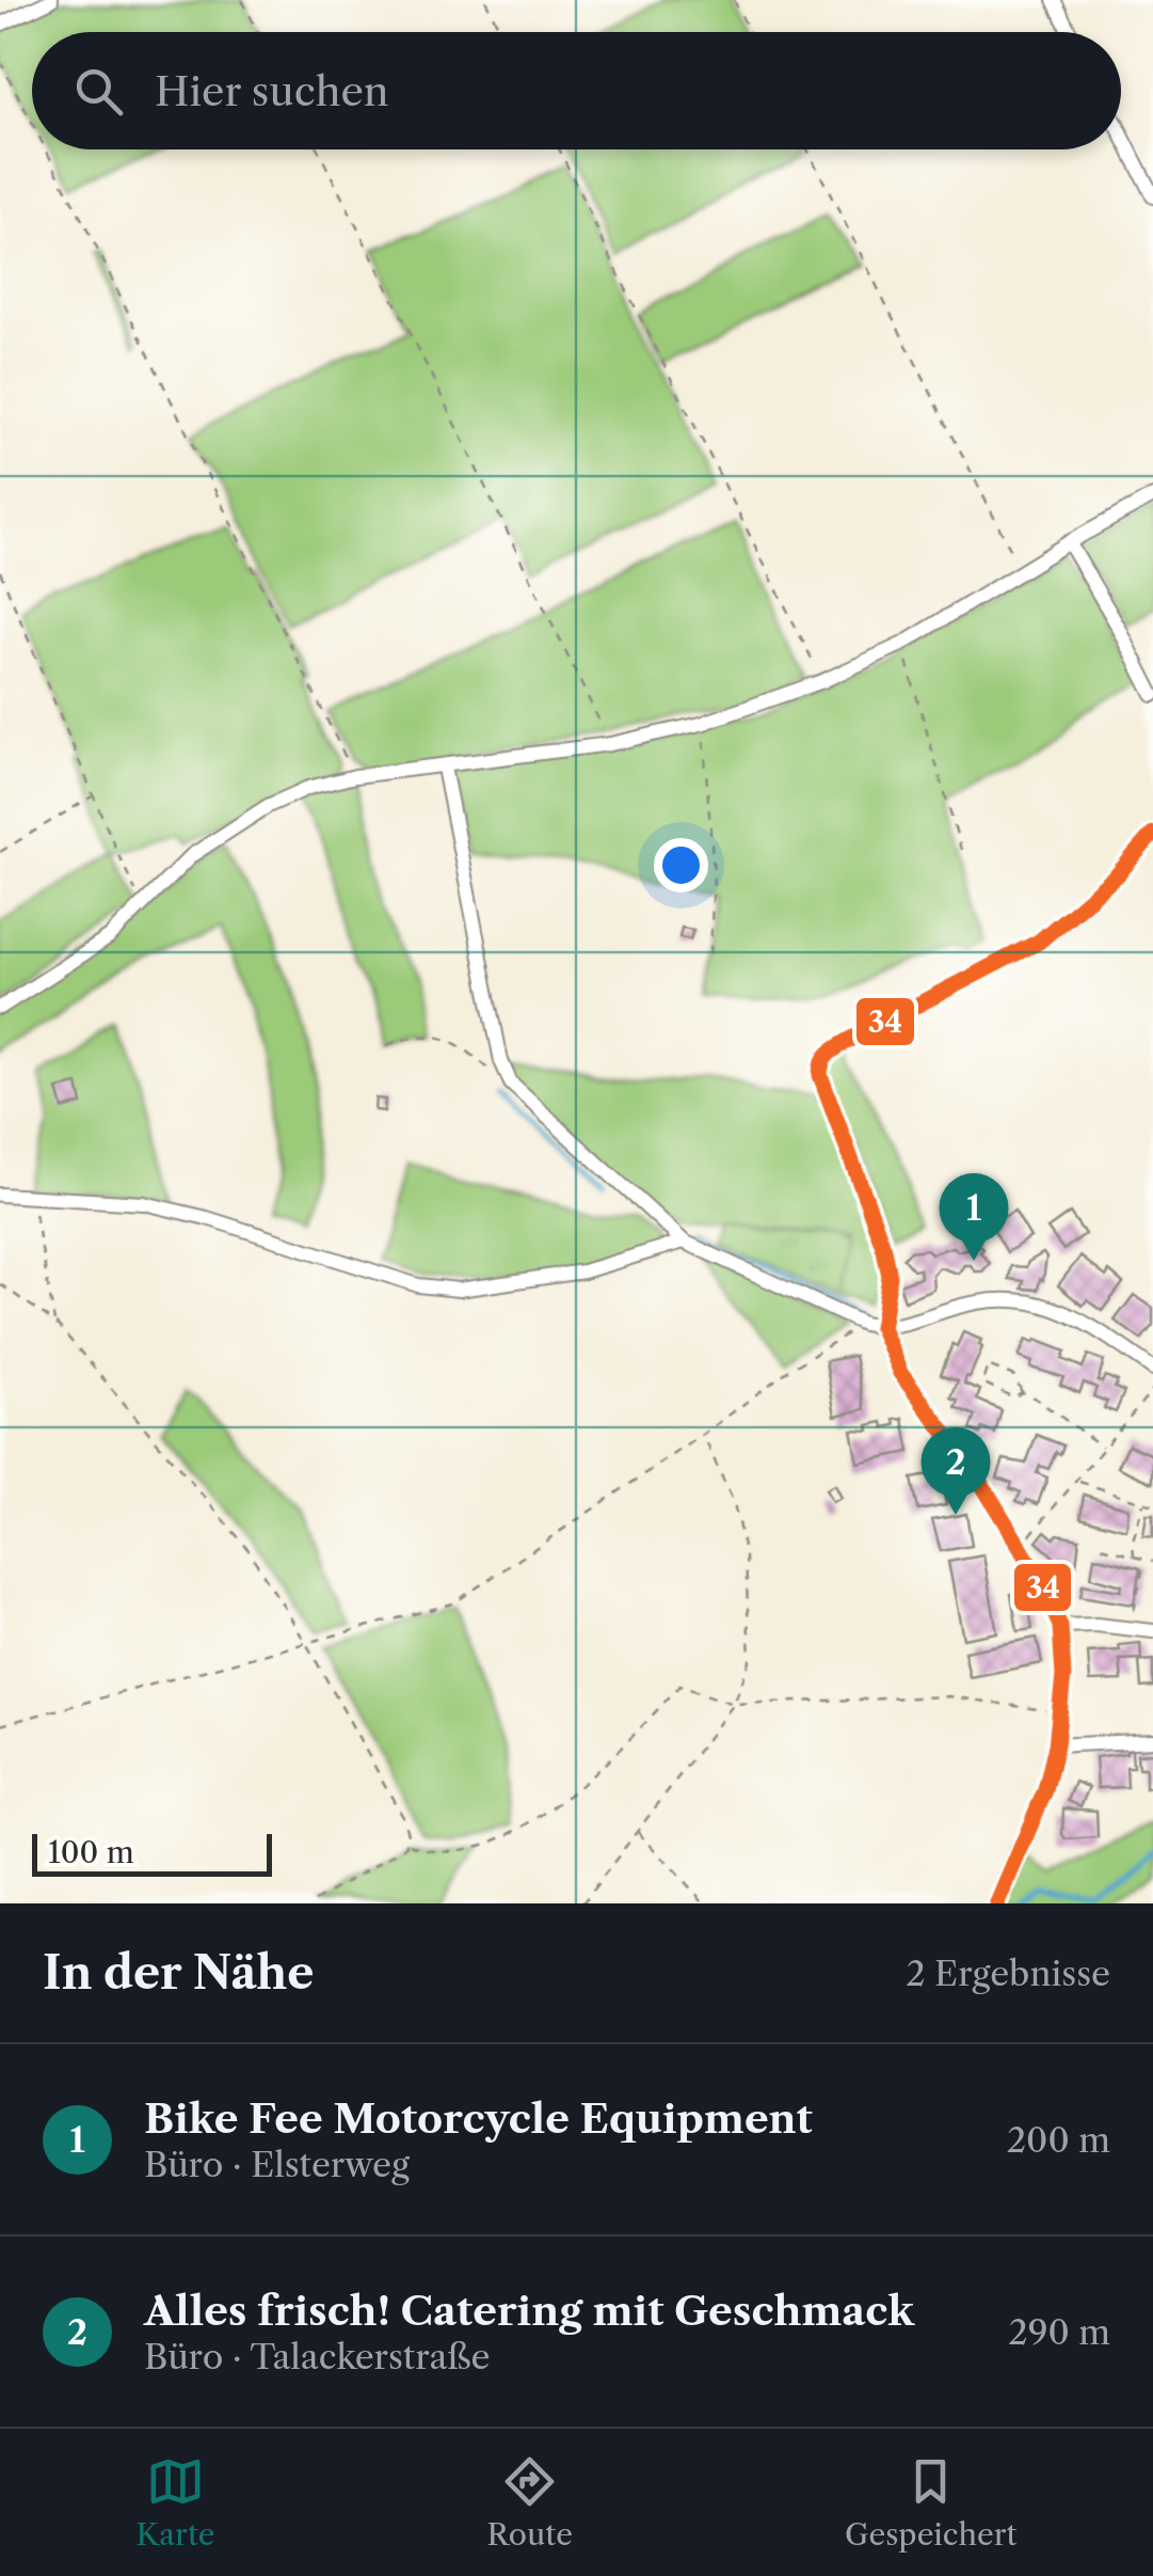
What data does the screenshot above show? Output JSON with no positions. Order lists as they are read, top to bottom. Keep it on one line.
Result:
{"lines":["transit line 34"],"scale_bar":"100 m","page":{"search":"Hier suchen","pins":["1","2"],"scale":"100 m","heading":["In der Nähe","2 Ergebnisse"],"list":[{"mark":"1","name":"Bike Fee Motorcycle Equipment","note":"Büro · Elsterweg","value":"200 m"},{"mark":"2","name":"Alles frisch! Catering mit Geschmack","note":"Büro · Talackerstraße","value":"290 m"}],"nav":["Karte","Route","Gespeichert"]}}
